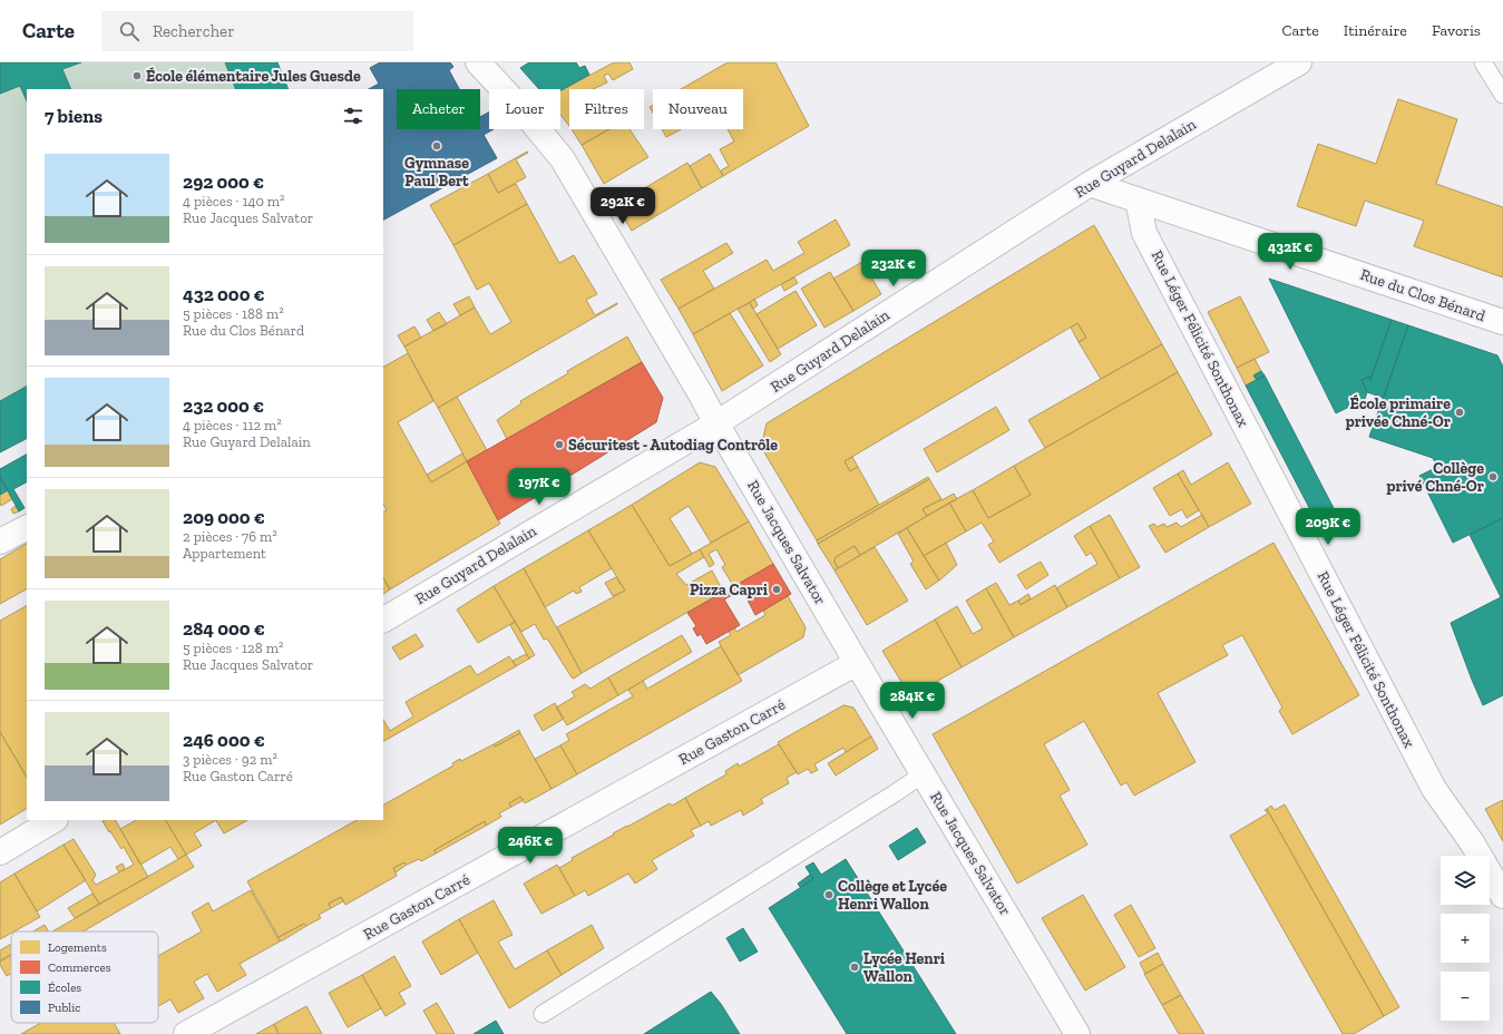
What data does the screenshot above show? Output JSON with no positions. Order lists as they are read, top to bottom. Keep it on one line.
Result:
{"streets":{"street":["Rue Guyard Delalain","Rue du Clos Bénard","Rue Léger Félicité Sonthonax","Rue Jacques Salvator","Rue Gaston Carré"]},"crossings":[["Rue Guyard Delalain","Rue du Clos Bénard"],["Rue Guyard Delalain","Rue Jacques Salvator"],["Rue du Clos Bénard","Rue Léger Félicité Sonthonax"],["Rue Jacques Salvator","Rue Gaston Carré"]],"places":["École élémentaire Jules Guesde","Gymnase Paul Bert","École primaire privée Chné-Or","Sécuritest - Autodiag Contrôle","Collège privé Chné-Or","Pizza Capri","Collège et Lycée Henri Wallon","Lycée Henri Wallon"],"legend":["Logements","Commerces","Écoles","Public"],"page":{"header":"Carte","search":"Rechercher","nav":["Carte","Itinéraire","Favoris"],"chip":["Acheter","Louer","Filtres","Nouveau"],"heading":"7 biens","list":[{"name":"292 000 €","note":"4 pièces · 140 m² · Rue Jacques Salvator"},{"name":"432 000 €","note":"5 pièces · 188 m² · Rue du Clos Bénard"},{"name":"232 000 €","note":"4 pièces · 112 m² · Rue Guyard Delalain"},{"name":"209 000 €","note":"2 pièces · 76 m² · Appartement"},{"name":"284 000 €","note":"5 pièces · 128 m² · Rue Jacques Salvator"},{"name":"246 000 €","note":"3 pièces · 92 m² · Rue Gaston Carré"}],"price":["292K €","432K €","232K €","197K €","209K €","284K €","246K €"],"map_buttons":["+","−"]}}
